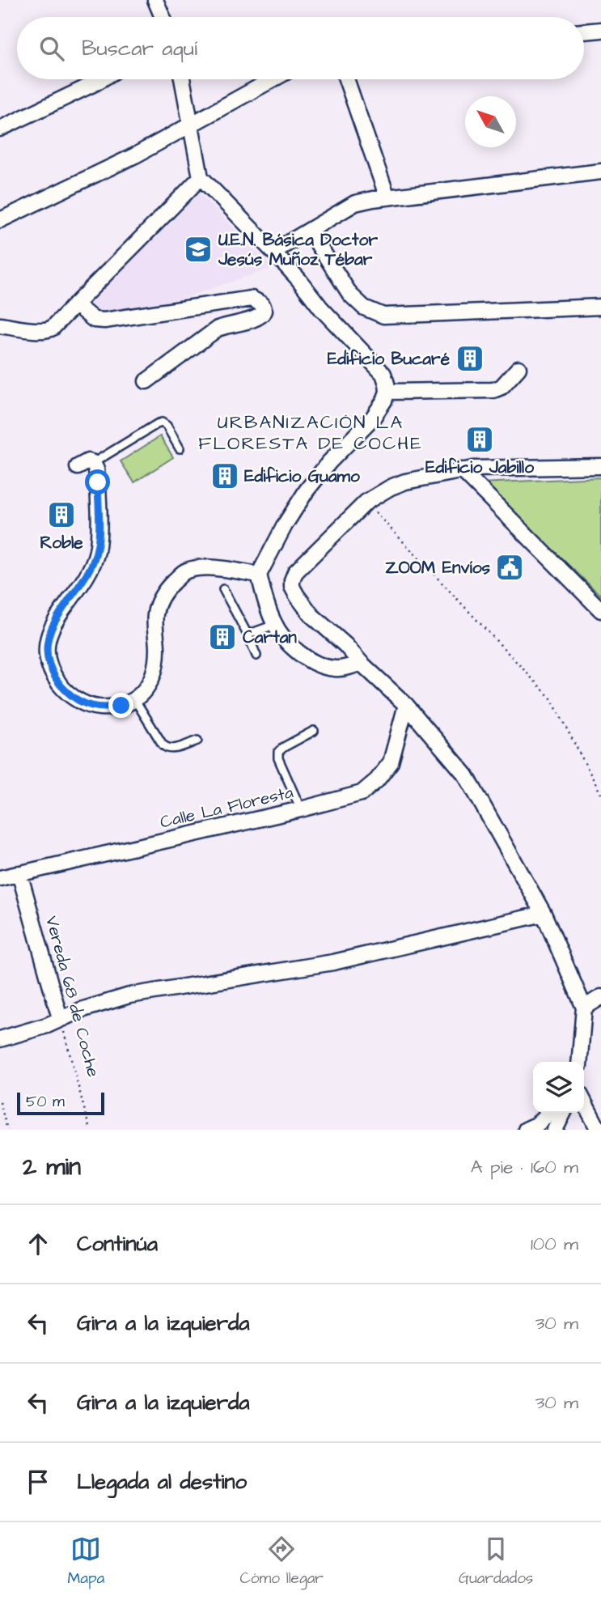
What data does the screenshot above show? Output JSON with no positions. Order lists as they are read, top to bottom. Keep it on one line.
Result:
{"streets":{"street":["Calle La Floresta","Vereda 68 de Coche"]},"crossings":[["Calle La Floresta","Vereda 68 de Coche"]],"districts":["URBANIZACIÓN LA FLORESTA DE COCHE"],"places":{"school or university":["U.E.N. Básica Doctor Jesús Muñoz Tébar"],"building":["Edificio Bucaré","Edificio Jabillo","Edificio Guamo","Roble","Cartan"],"public building":["ZOOM Envíos"]},"scale_bar":"50 m","north":"top left","page":{"search":"Buscar aquí","scale":"50 m","heading":["2 min","A pie · 160 m"],"list":[["Continúa","100 m"],["Gira a la izquierda","30 m"],["Gira a la izquierda","30 m"],"Llegada al destino"],"nav":["Mapa","Cómo llegar","Guardados"]}}
